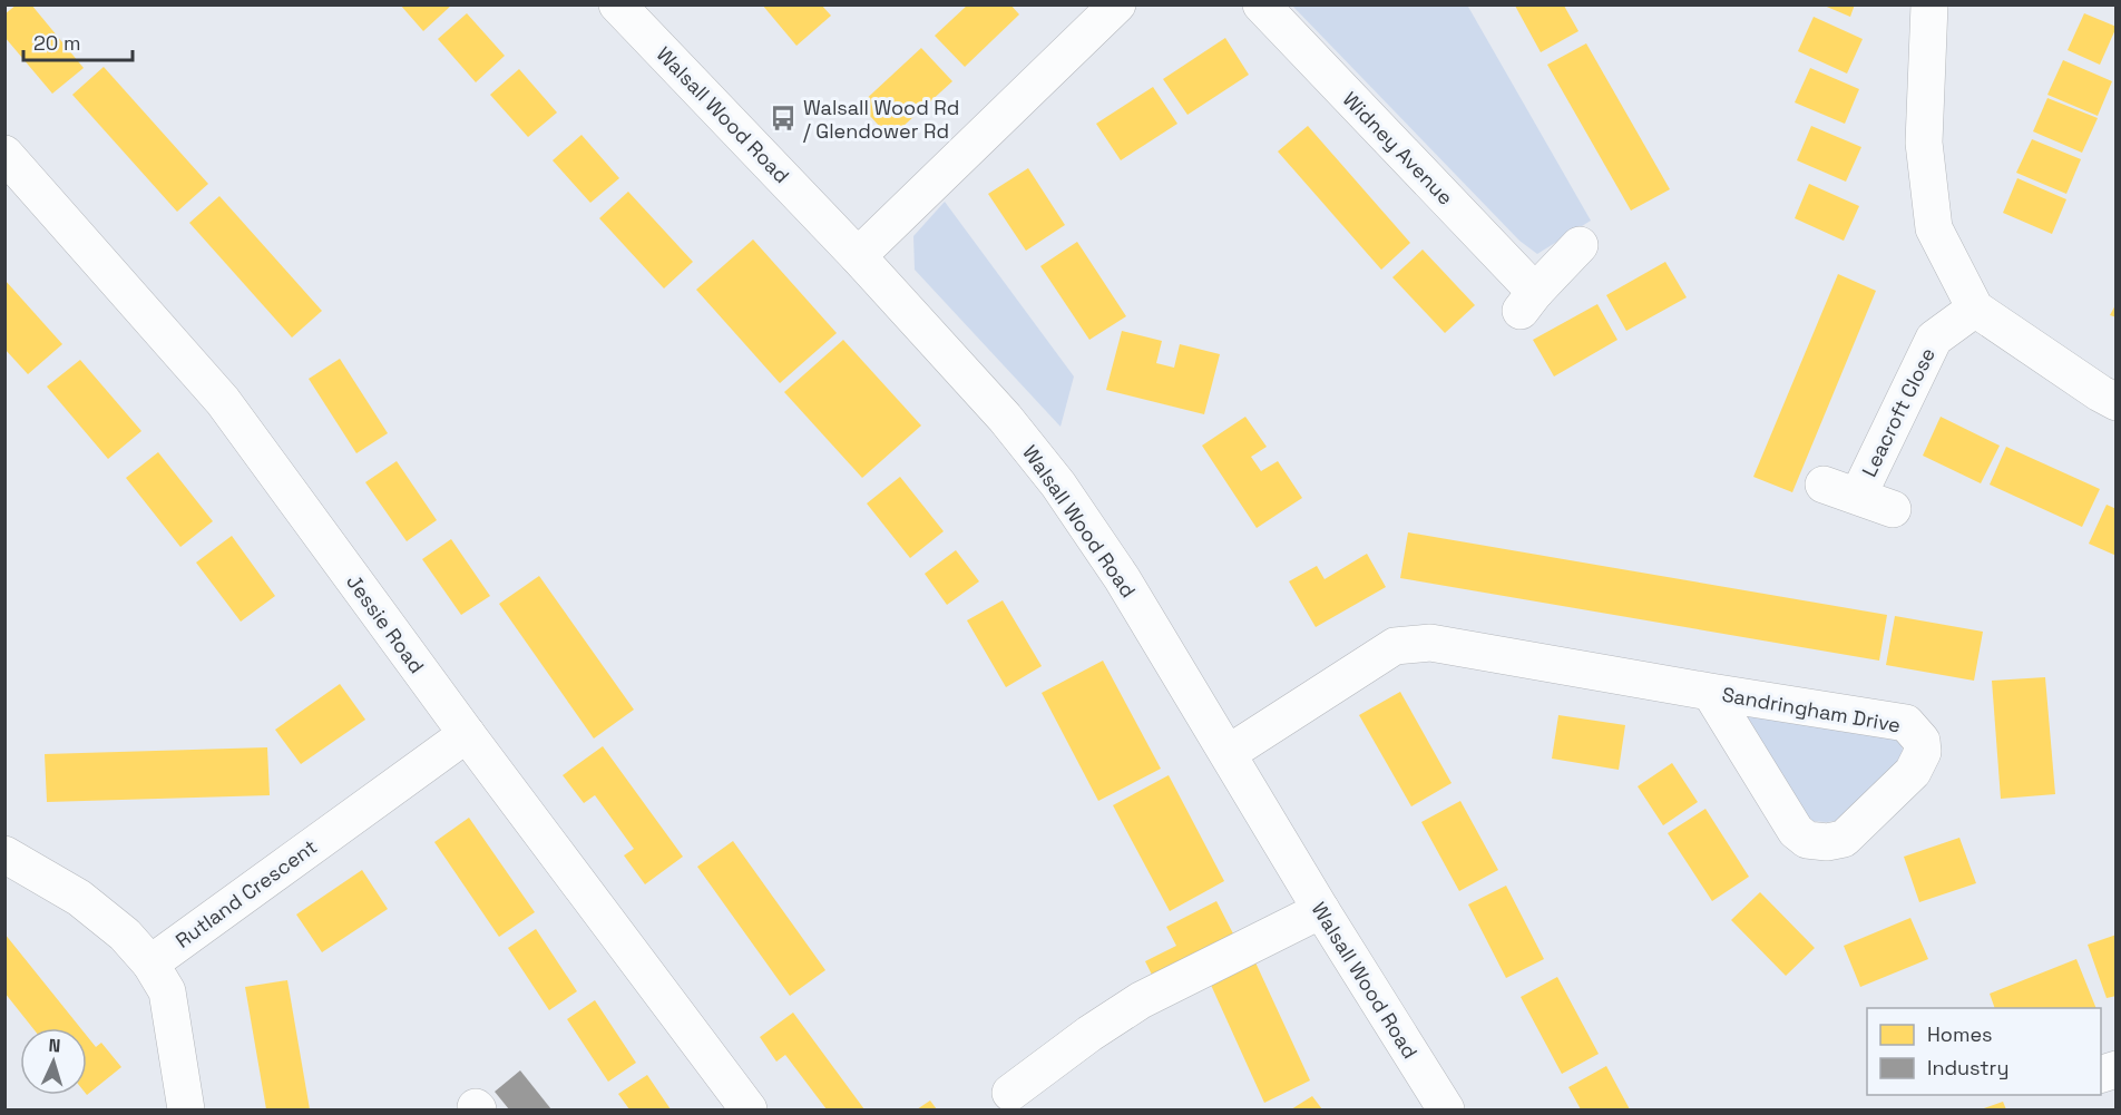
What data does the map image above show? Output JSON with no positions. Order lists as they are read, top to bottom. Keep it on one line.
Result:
{"streets":{"street":["Walsall Wood Road","Widney Avenue","Leacroft Close","Jessie Road","Sandringham Drive","Rutland Crescent"]},"crossings":[["Walsall Wood Road","Sandringham Drive"],["Jessie Road","Rutland Crescent"]],"places":{"bus stop":["Walsall Wood Rd / Glendower Rd"]},"legend":["Homes","Industry"],"scale_bar":"20 m","north":"top"}
